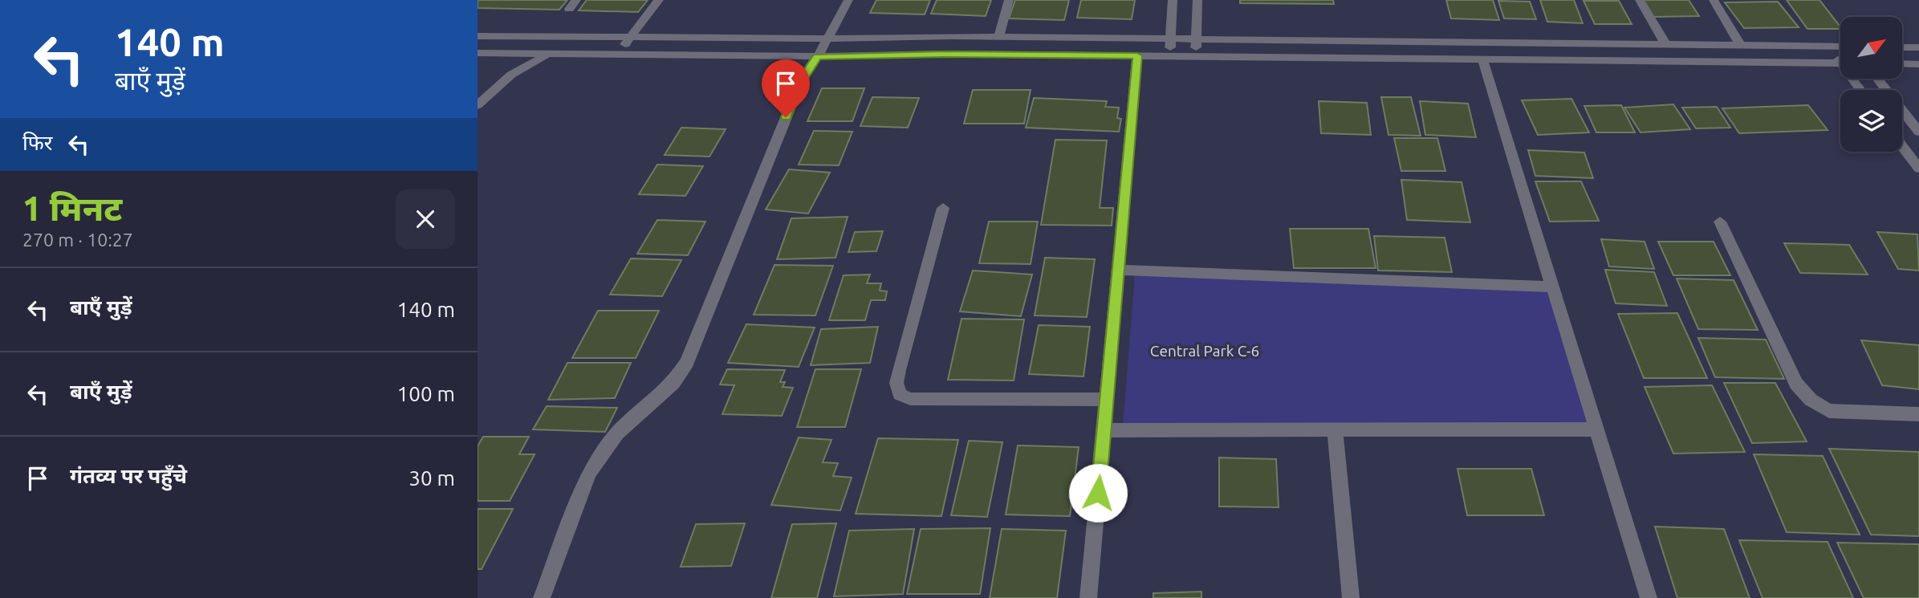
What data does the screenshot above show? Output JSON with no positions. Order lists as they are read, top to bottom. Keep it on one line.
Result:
{"parks":["Central Park C-6"],"north":"top right","page":{"turn":["140 m","बाएँ मुड़ें"],"then":"फिर","heading":["1 मिनट","270 m · 10:27"],"list":[{"name":"बाएँ मुड़ें","value":"140 m"},{"name":"बाएँ मुड़ें","value":"100 m"},{"name":"गंतव्य पर पहुँचे","value":"30 m"}]}}
